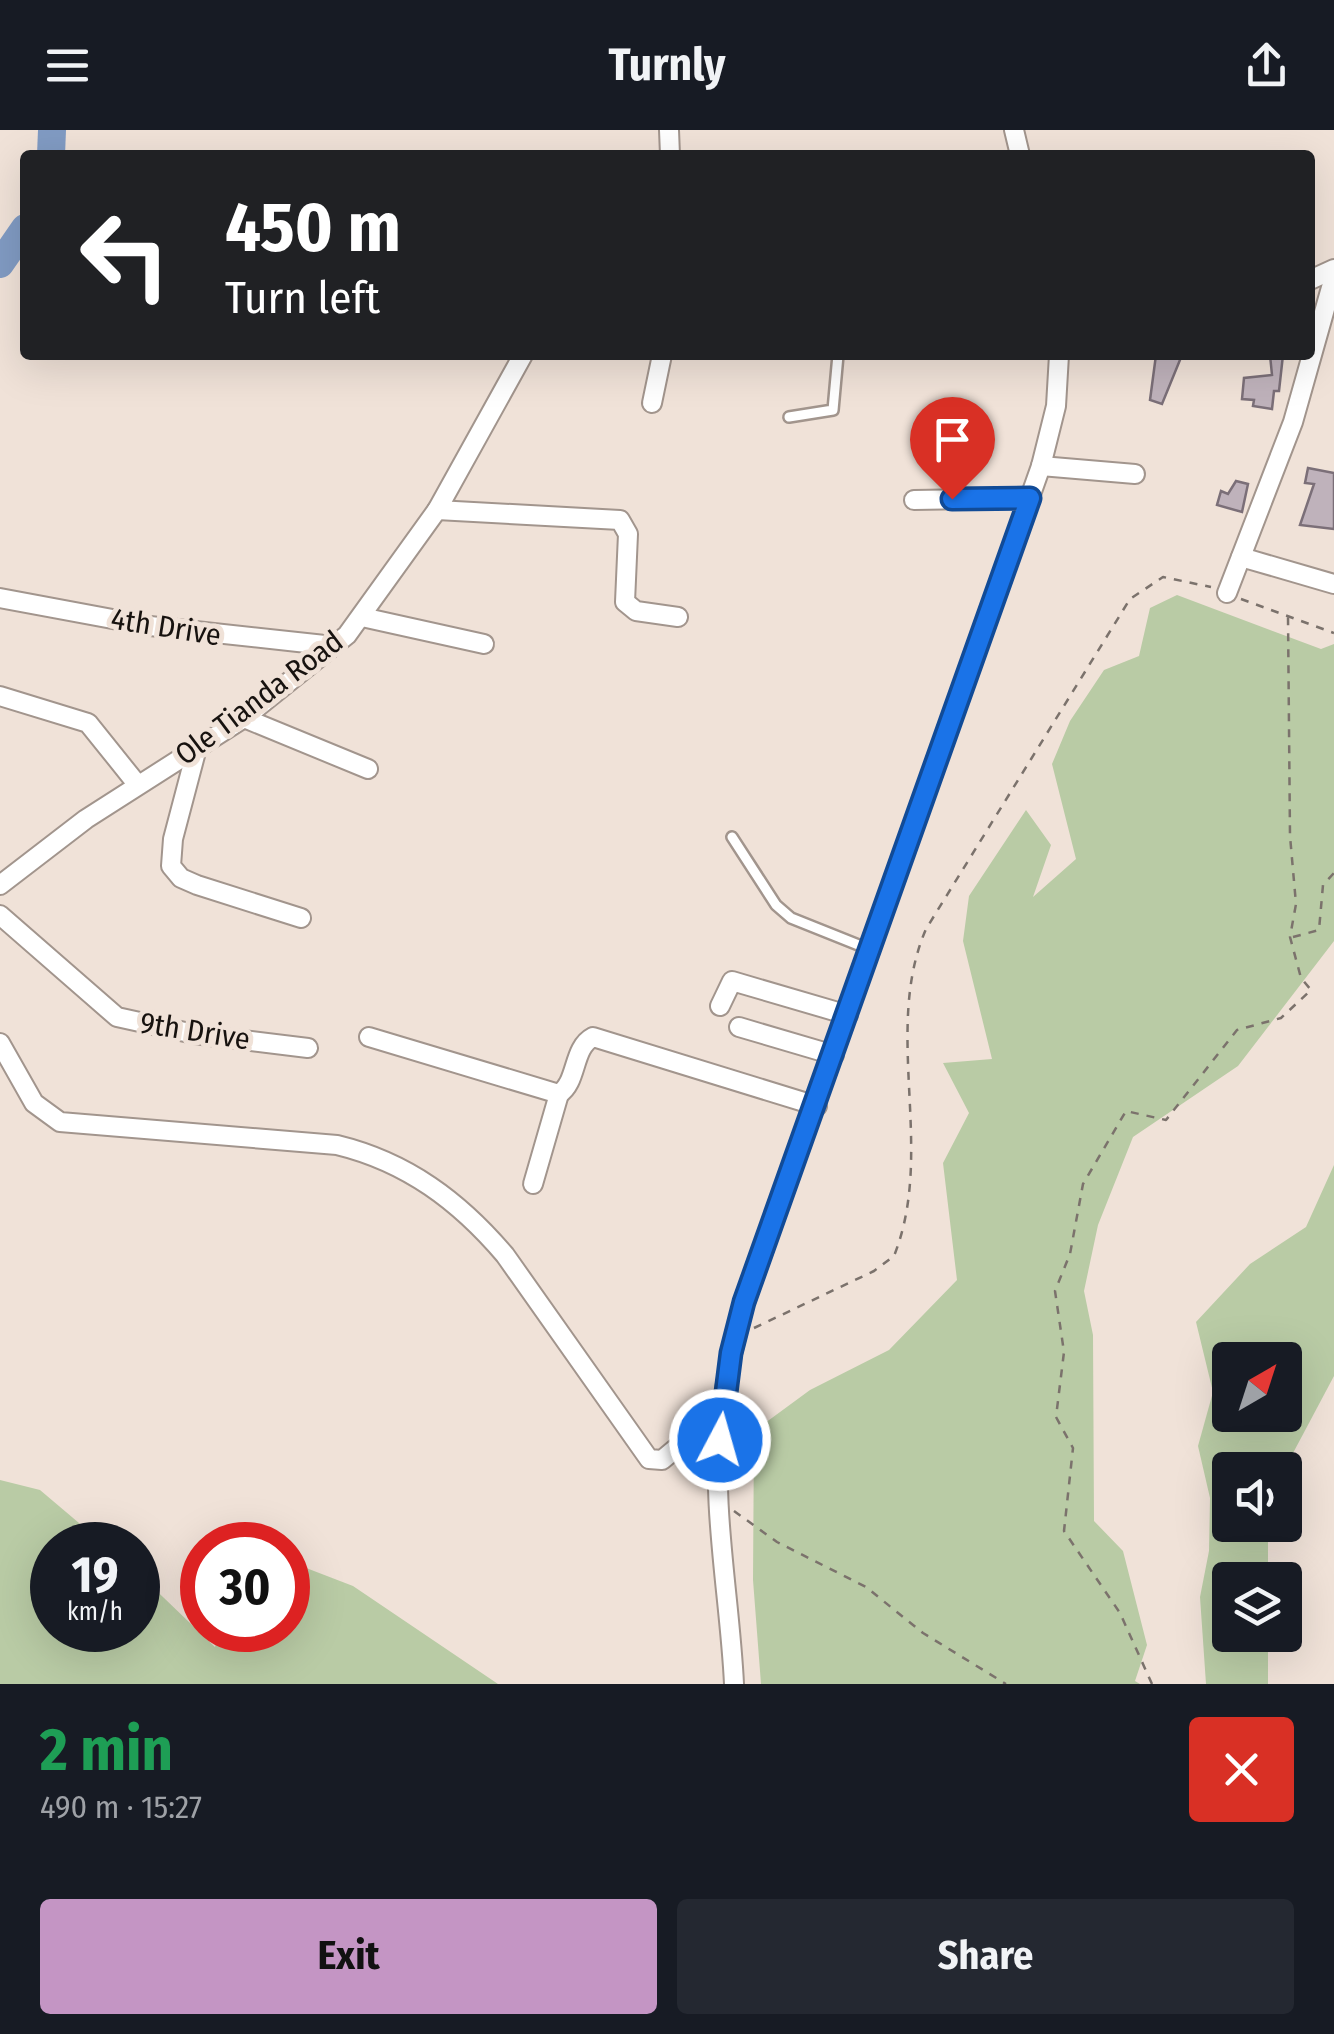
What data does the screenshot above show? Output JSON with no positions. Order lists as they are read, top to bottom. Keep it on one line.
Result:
{"streets":{"street":["4th Drive","Ole Tianda Road","9th Drive"]},"crossings":[["4th Drive","Ole Tianda Road"]],"north":"top right","page":{"header":"Turnly","turn":["450 m","Turn left"],"speed":"19 km/h","limit":"30","heading":["2 min","490 m · 15:27"],"buttons":["Exit","Share"]}}
